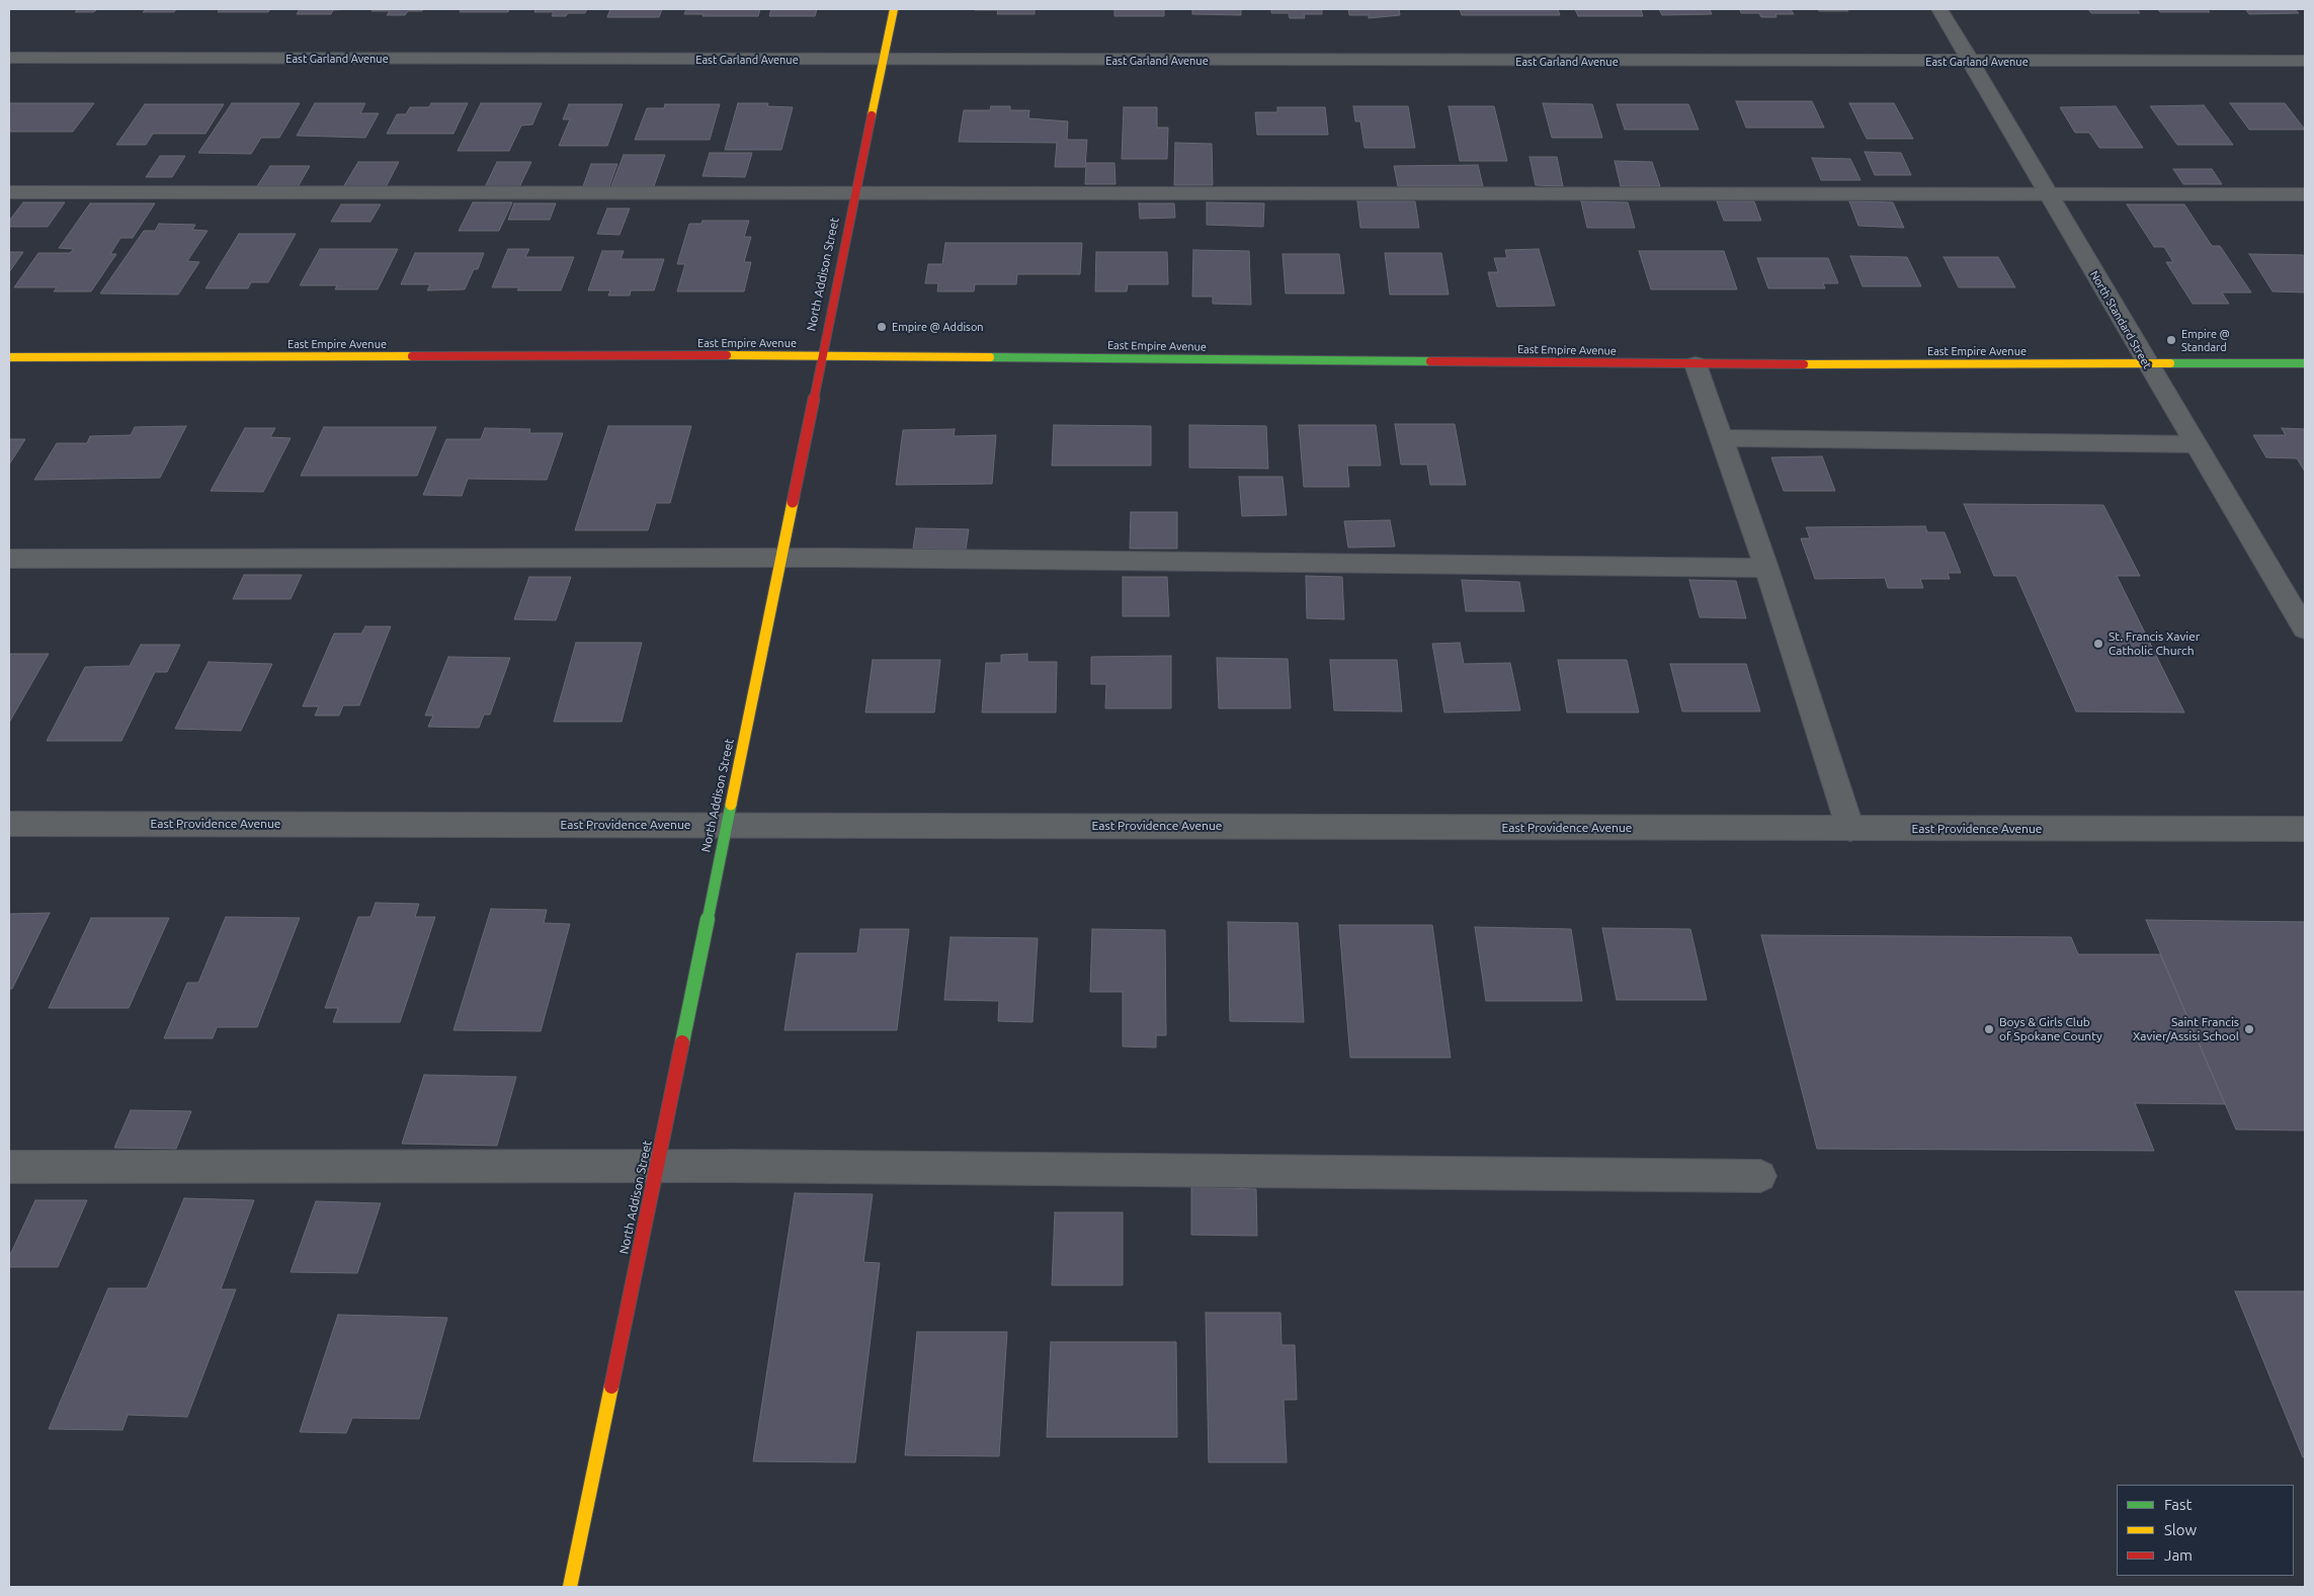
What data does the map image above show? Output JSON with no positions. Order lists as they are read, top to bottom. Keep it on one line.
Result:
{"streets":{"street":["East Garland Avenue","North Addison Street","North Standard Street","East Empire Avenue","East Providence Avenue"]},"crossings":[["East Garland Avenue","North Addison Street"],["East Garland Avenue","North Standard Street"],["North Addison Street","East Empire Avenue"],["North Addison Street","East Providence Avenue"],["North Standard Street","East Empire Avenue"]],"places":["Empire @ Addison","Empire @ Standard","St. Francis Xavier Catholic Church","Boys & Girls Club of Spokane County","Saint Francis Xavier/Assisi School"],"legend":["Fast","Slow","Jam"]}
